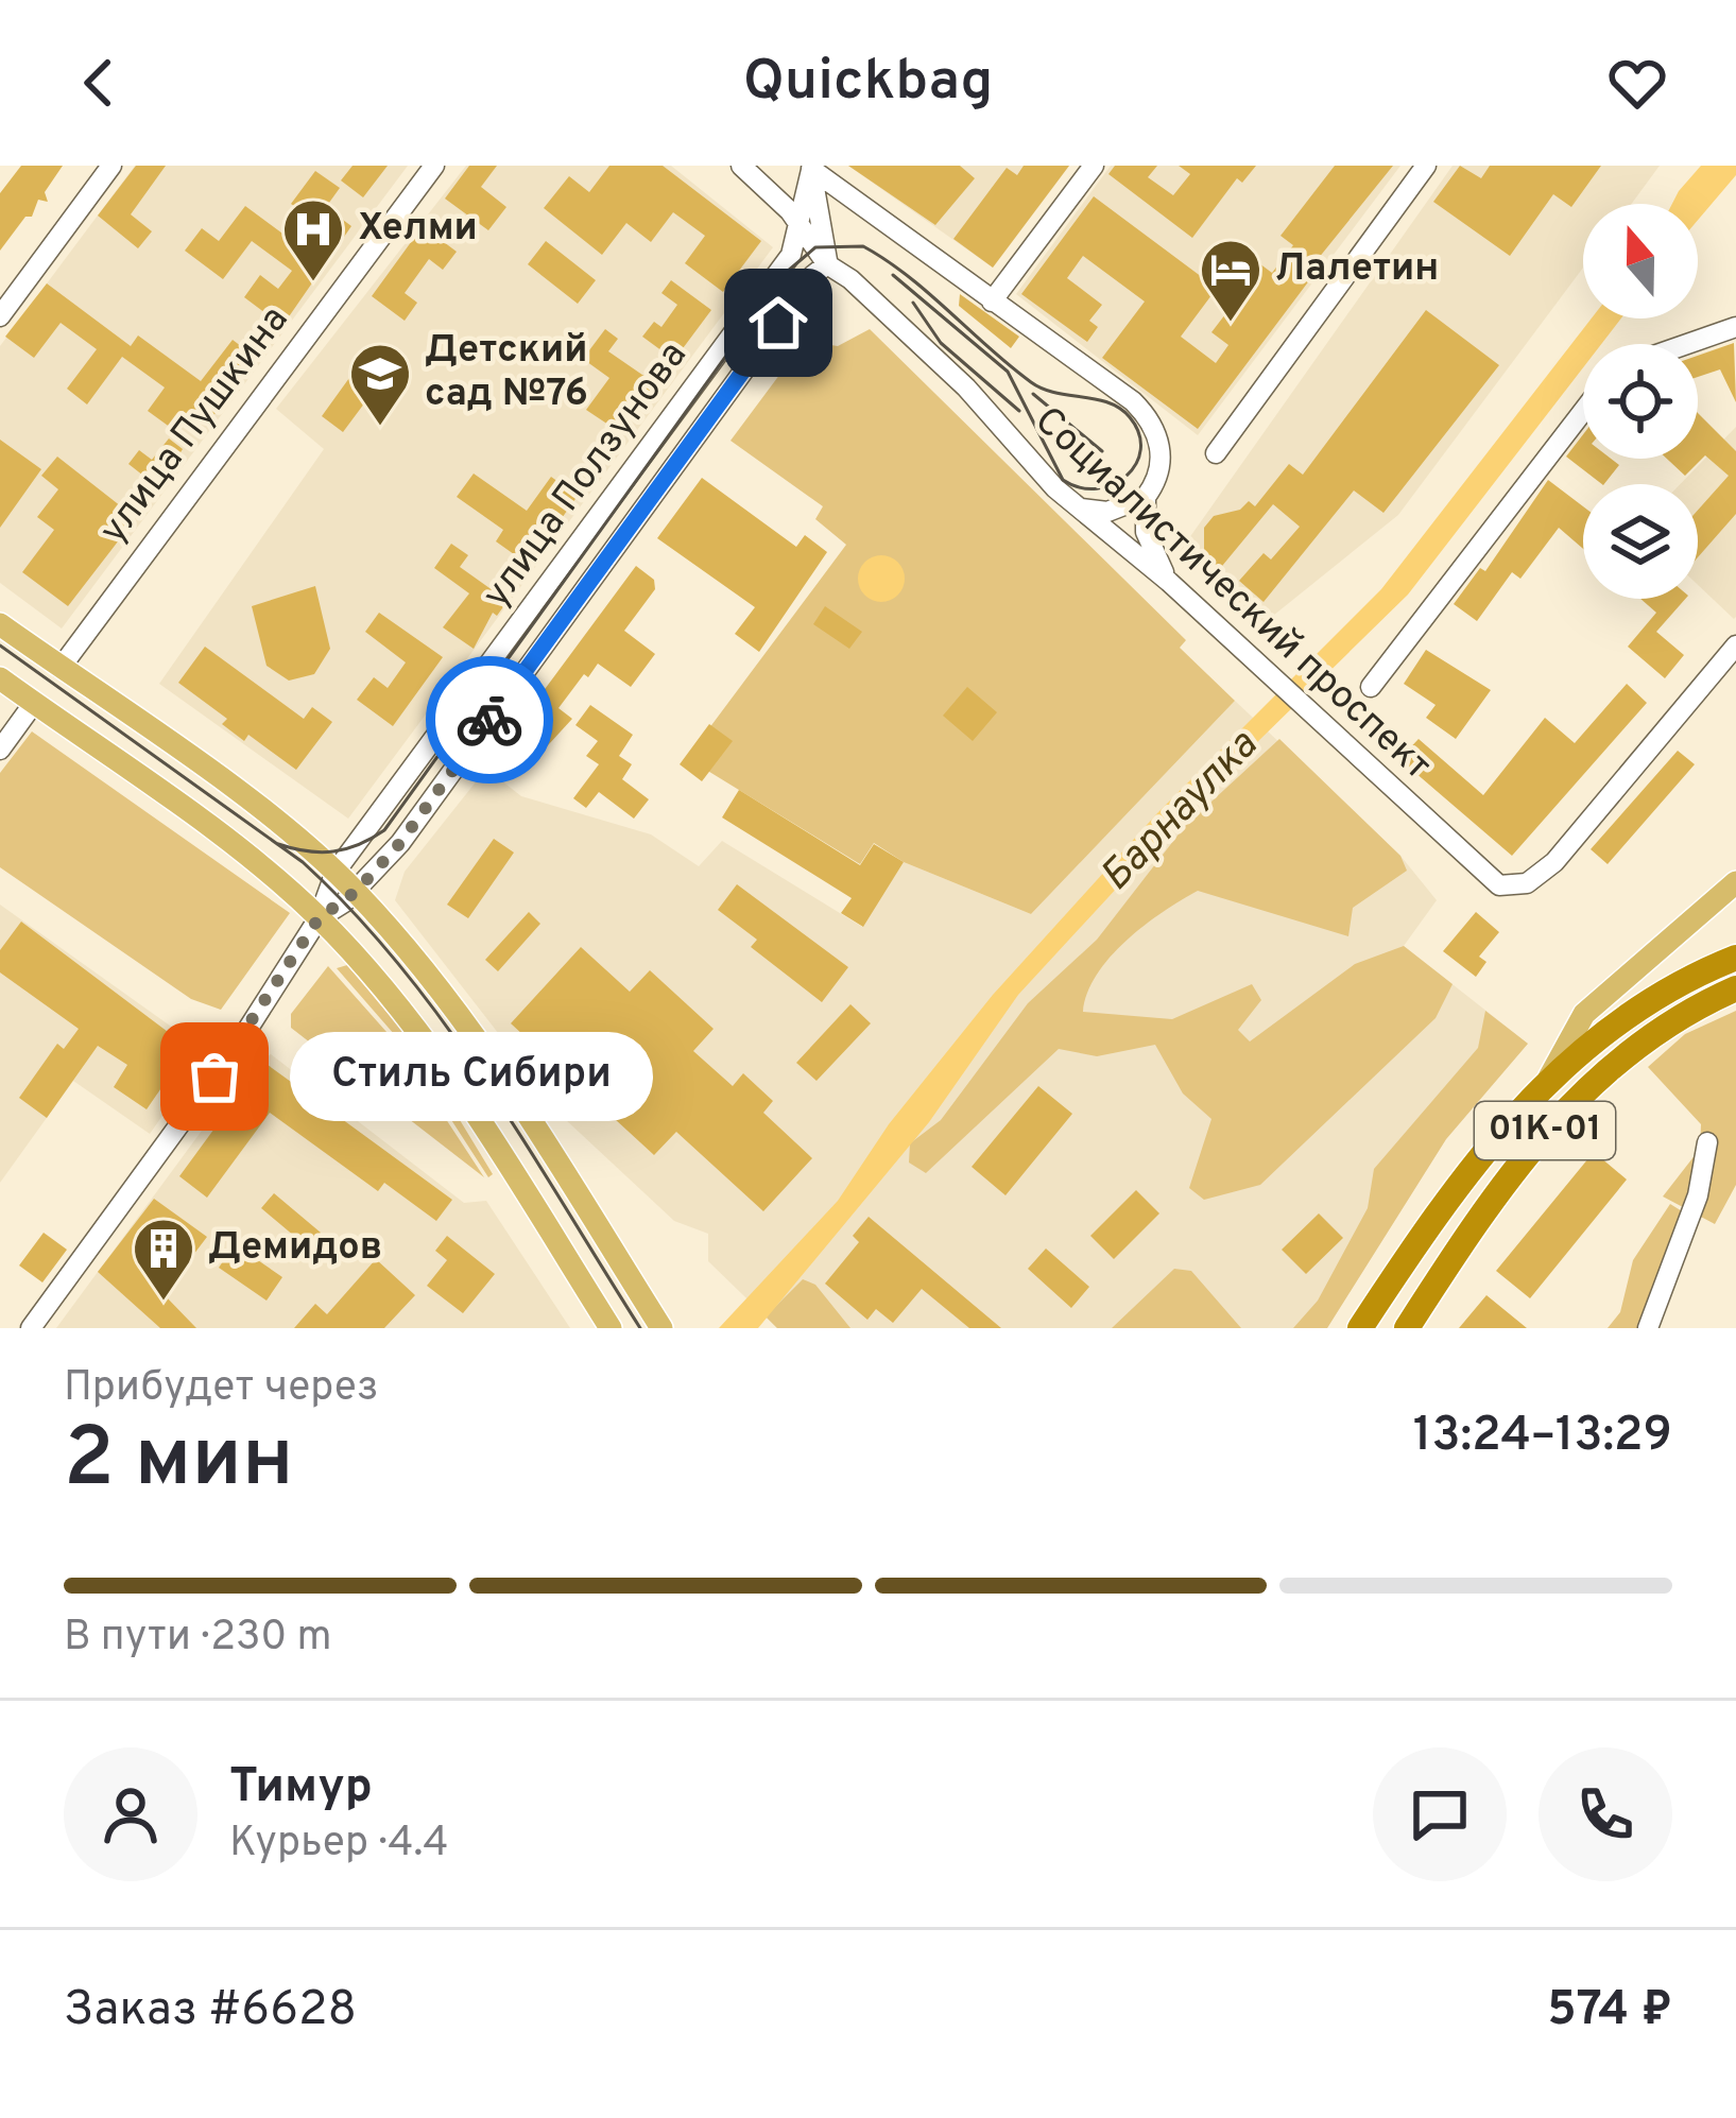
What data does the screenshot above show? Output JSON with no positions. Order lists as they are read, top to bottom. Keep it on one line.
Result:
{"streets":{"highway":["01К-01"],"street":["улица Пушкина","улица Ползунова","Социалистический проспект"]},"crossings":[["улица Ползунова","Социалистический проспект"]],"water":["Барнаулка"],"places":{"hospital":["Хелми"],"hotel":["Лалетин"],"school or university":["Детский сад №76"],"other":["Стиль Сибири"],"building":["Демидов"]},"north":"top","page":{"header":"Quickbag","bubble":"Стиль Сибири","heading":["2 мин","Прибудет через","13:24–13:29"],"panel":["Тимур","Курьер · 4.4","Заказ #6628","574 ₽"],"bar":"В пути · 230 m"}}
